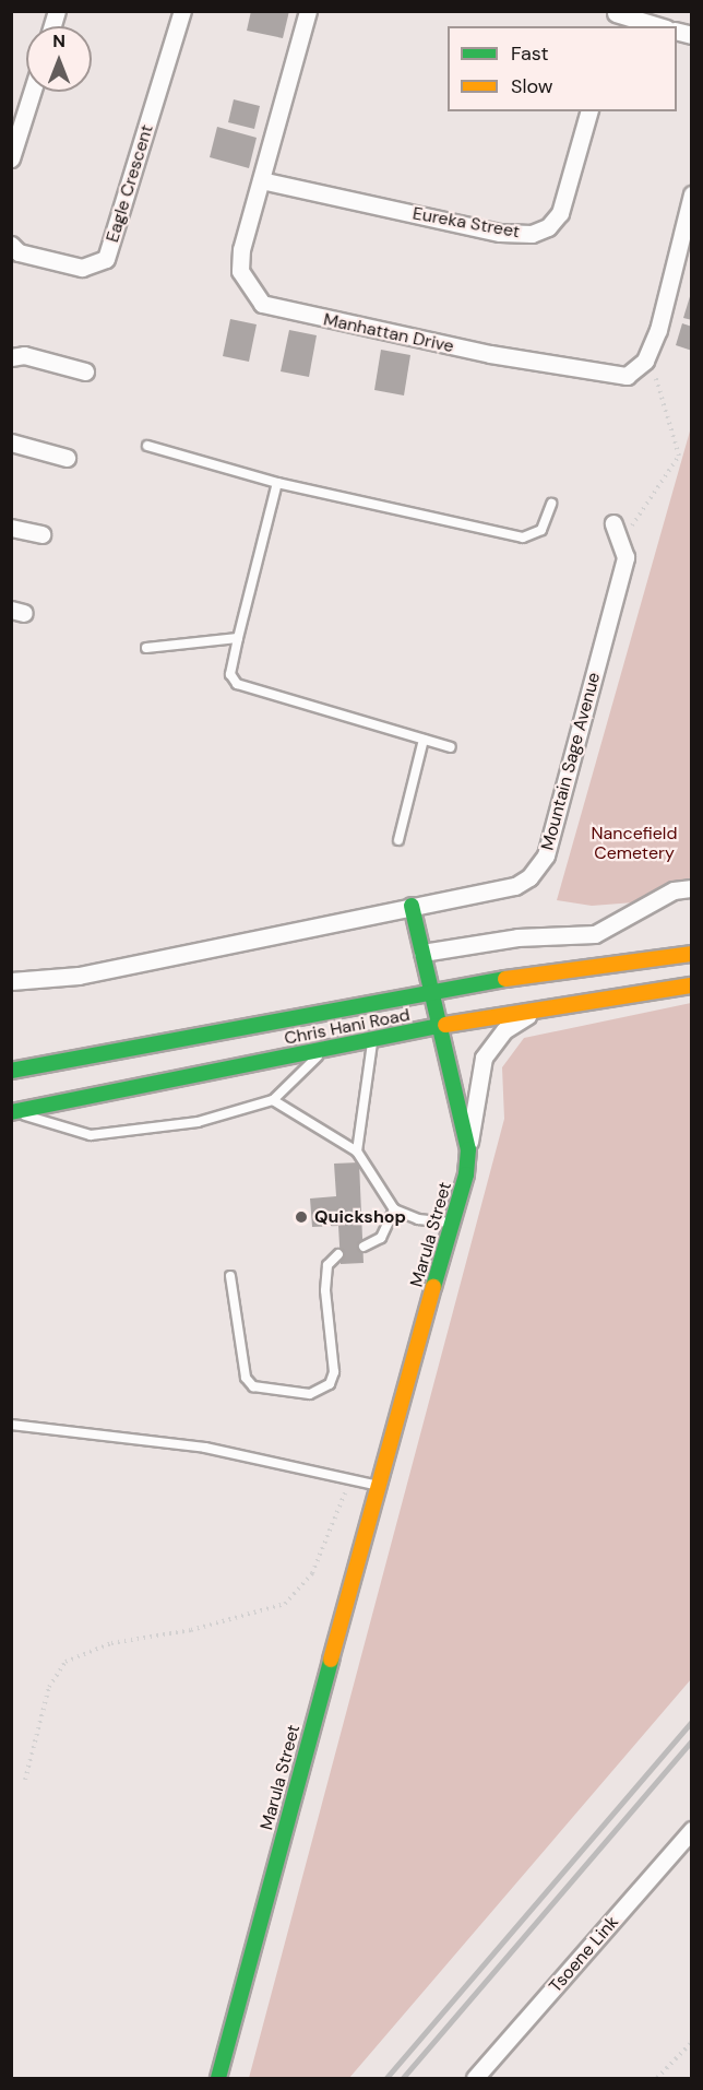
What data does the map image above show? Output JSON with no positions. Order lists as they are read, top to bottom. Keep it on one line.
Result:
{"streets":{"main road":["Chris Hani Road","Marula Street"],"street":["Eagle Crescent","Eureka Street","Manhattan Drive","Mountain Sage Avenue","Tsoene Link"]},"crossings":[["Eureka Street","Manhattan Drive"],["Chris Hani Road","Marula Street"]],"parks":["Nancefield Cemetery"],"places":["Quickshop"],"legend":["Fast","Slow"],"north":"top"}
